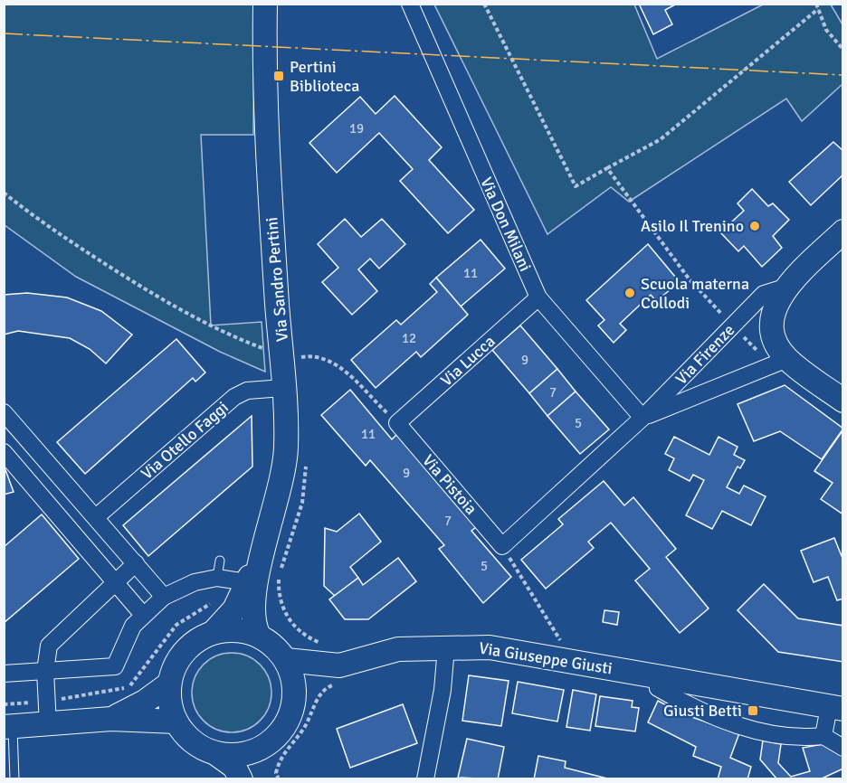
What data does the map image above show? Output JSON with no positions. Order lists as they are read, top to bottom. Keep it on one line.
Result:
{"streets":{"street":["Via Don Milani","Via Sandro Pertini","Via Firenze","Via Lucca","Via Otello Faggi","Via Pistoia","Via Giuseppe Giusti"]},"crossings":[["Via Don Milani","Via Firenze"],["Via Don Milani","Via Lucca"],["Via Sandro Pertini","Via Otello Faggi"],["Via Sandro Pertini","Via Giuseppe Giusti"],["Via Firenze","Via Pistoia"],["Via Lucca","Via Pistoia"]],"places":{"transit":["Pertini Biblioteca","Giusti Betti"],"other":["Asilo Il Trenino","Scuola materna Collodi"]},"house_numbers":["19","11","12","9","7","5","11","9","7","5"]}
